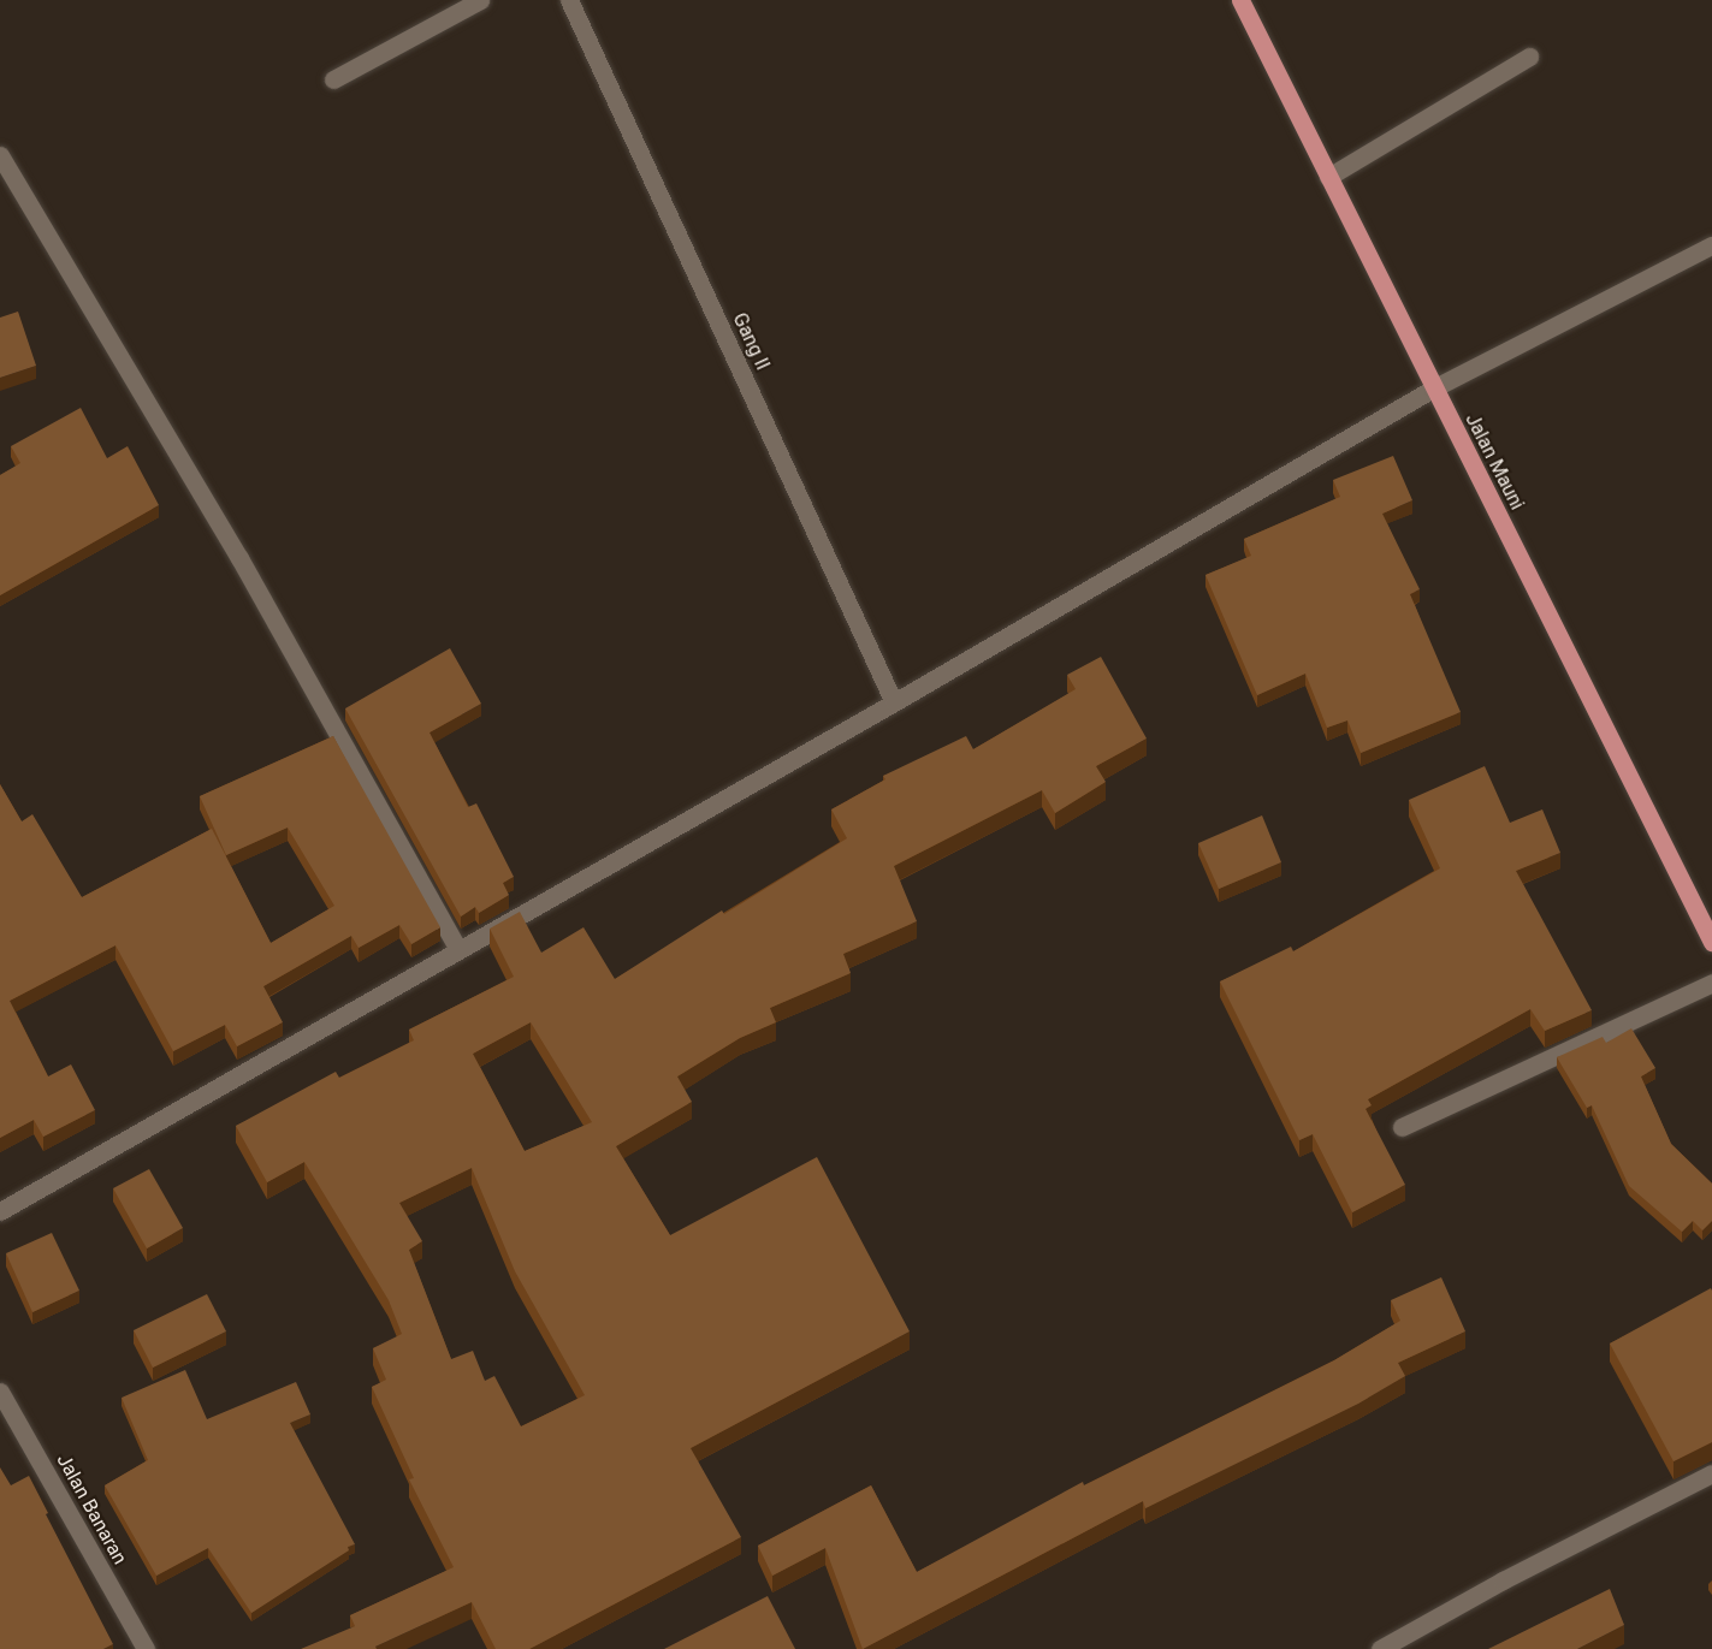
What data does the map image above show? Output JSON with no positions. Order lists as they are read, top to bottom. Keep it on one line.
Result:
{"streets":{"main road":["Jalan Mauni"],"street":["Gang II","Jalan Banaran"]}}
